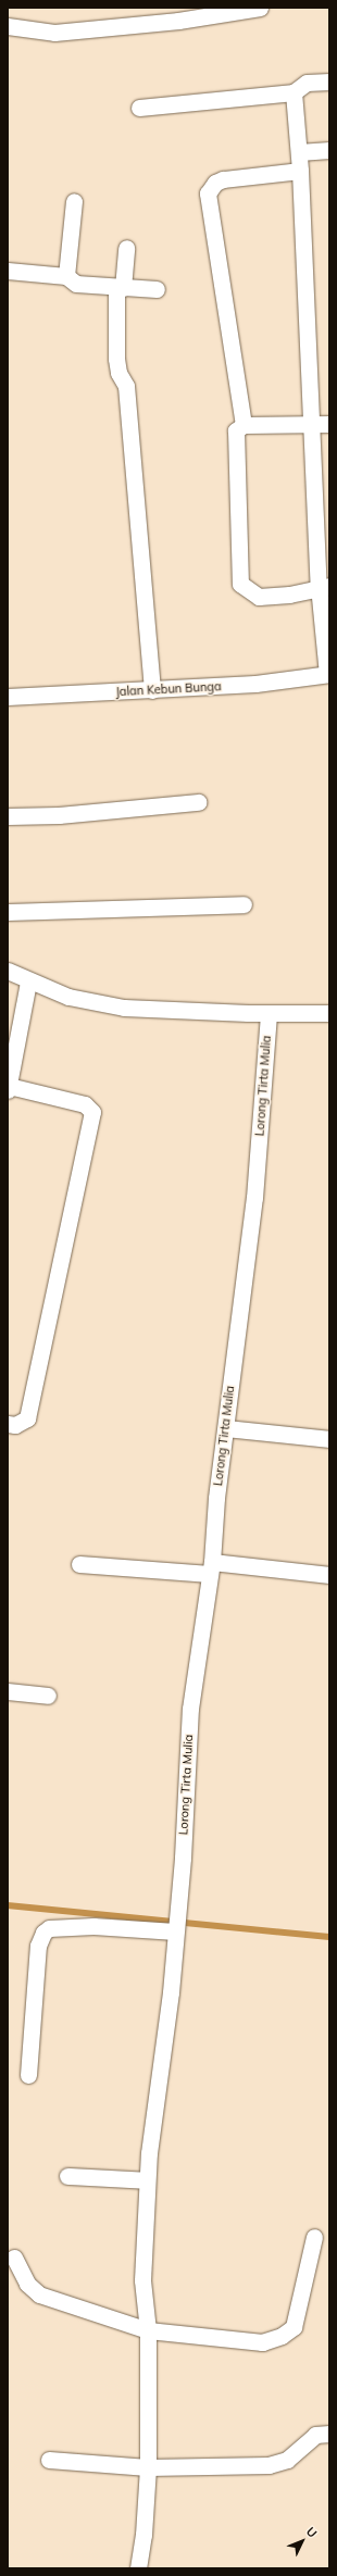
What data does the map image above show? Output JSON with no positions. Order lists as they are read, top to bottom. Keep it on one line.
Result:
{"streets":{"street":["Jalan Kebun Bunga","Lorong Tirta Mulia"]},"north":"top right"}
